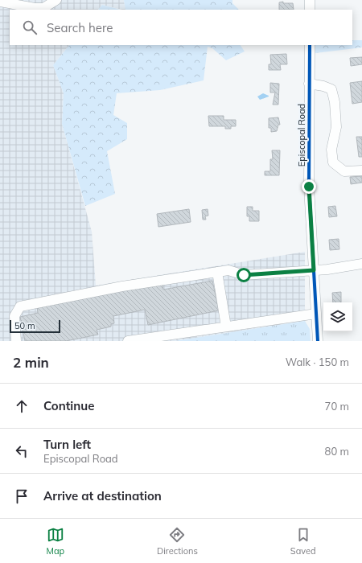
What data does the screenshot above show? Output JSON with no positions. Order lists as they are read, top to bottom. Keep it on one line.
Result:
{"streets":{"street":["Episcopal Road"]},"scale_bar":"50 m","page":{"search":"Search here","scale":"50 m","heading":["2 min","Walk · 150 m"],"list":[["Continue","70 m"],["Turn left","Episcopal Road","80 m"],"Arrive at destination"],"nav":["Map","Directions","Saved"]}}
